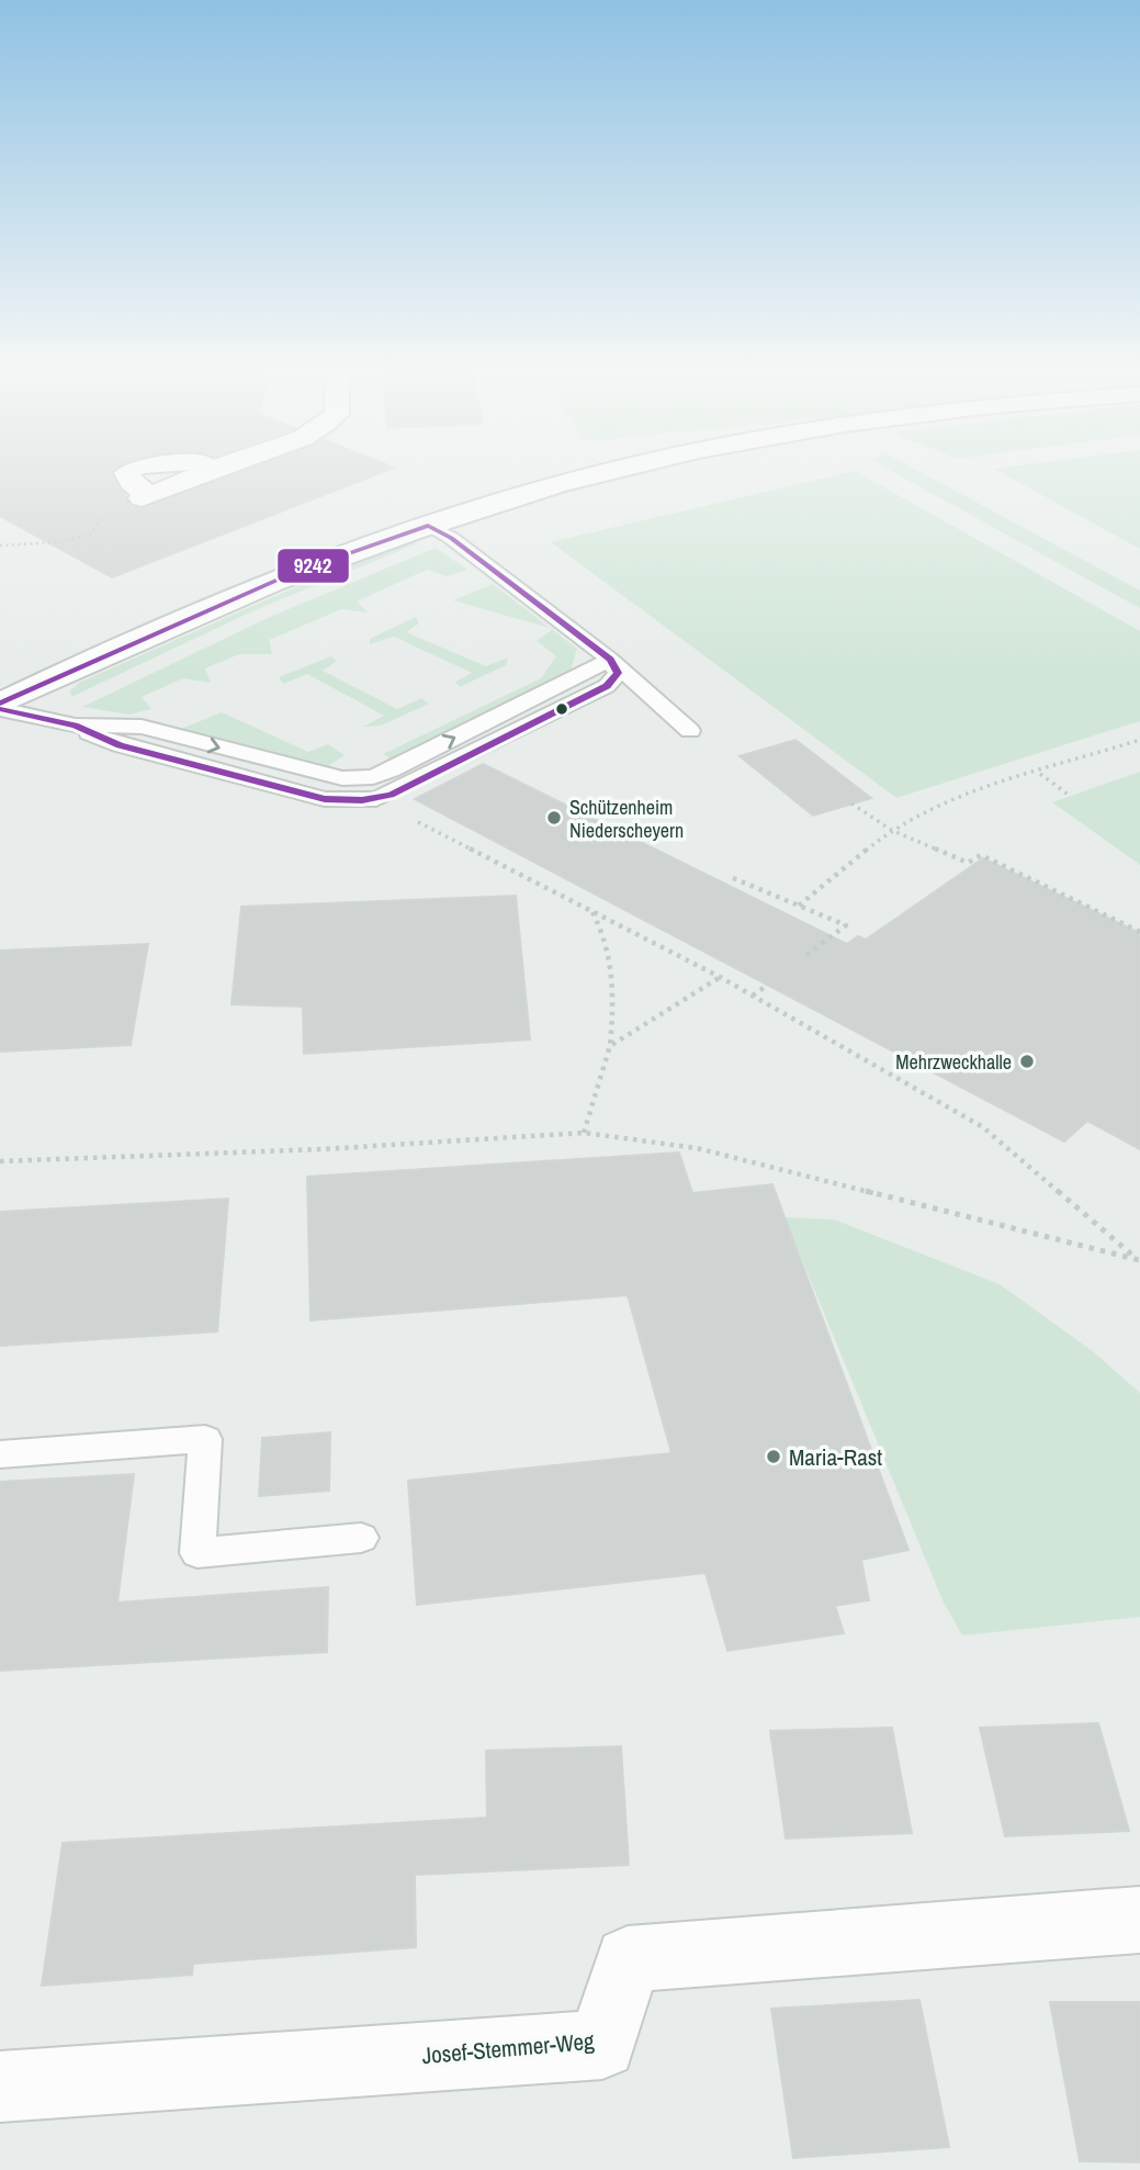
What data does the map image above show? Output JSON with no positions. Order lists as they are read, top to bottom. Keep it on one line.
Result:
{"streets":{"main road":["Josef-Stemmer-Weg"]},"places":["Schützenheim Niederscheyern","Mehrzweckhalle","Maria-Rast"],"lines":["transit line 9242"]}
